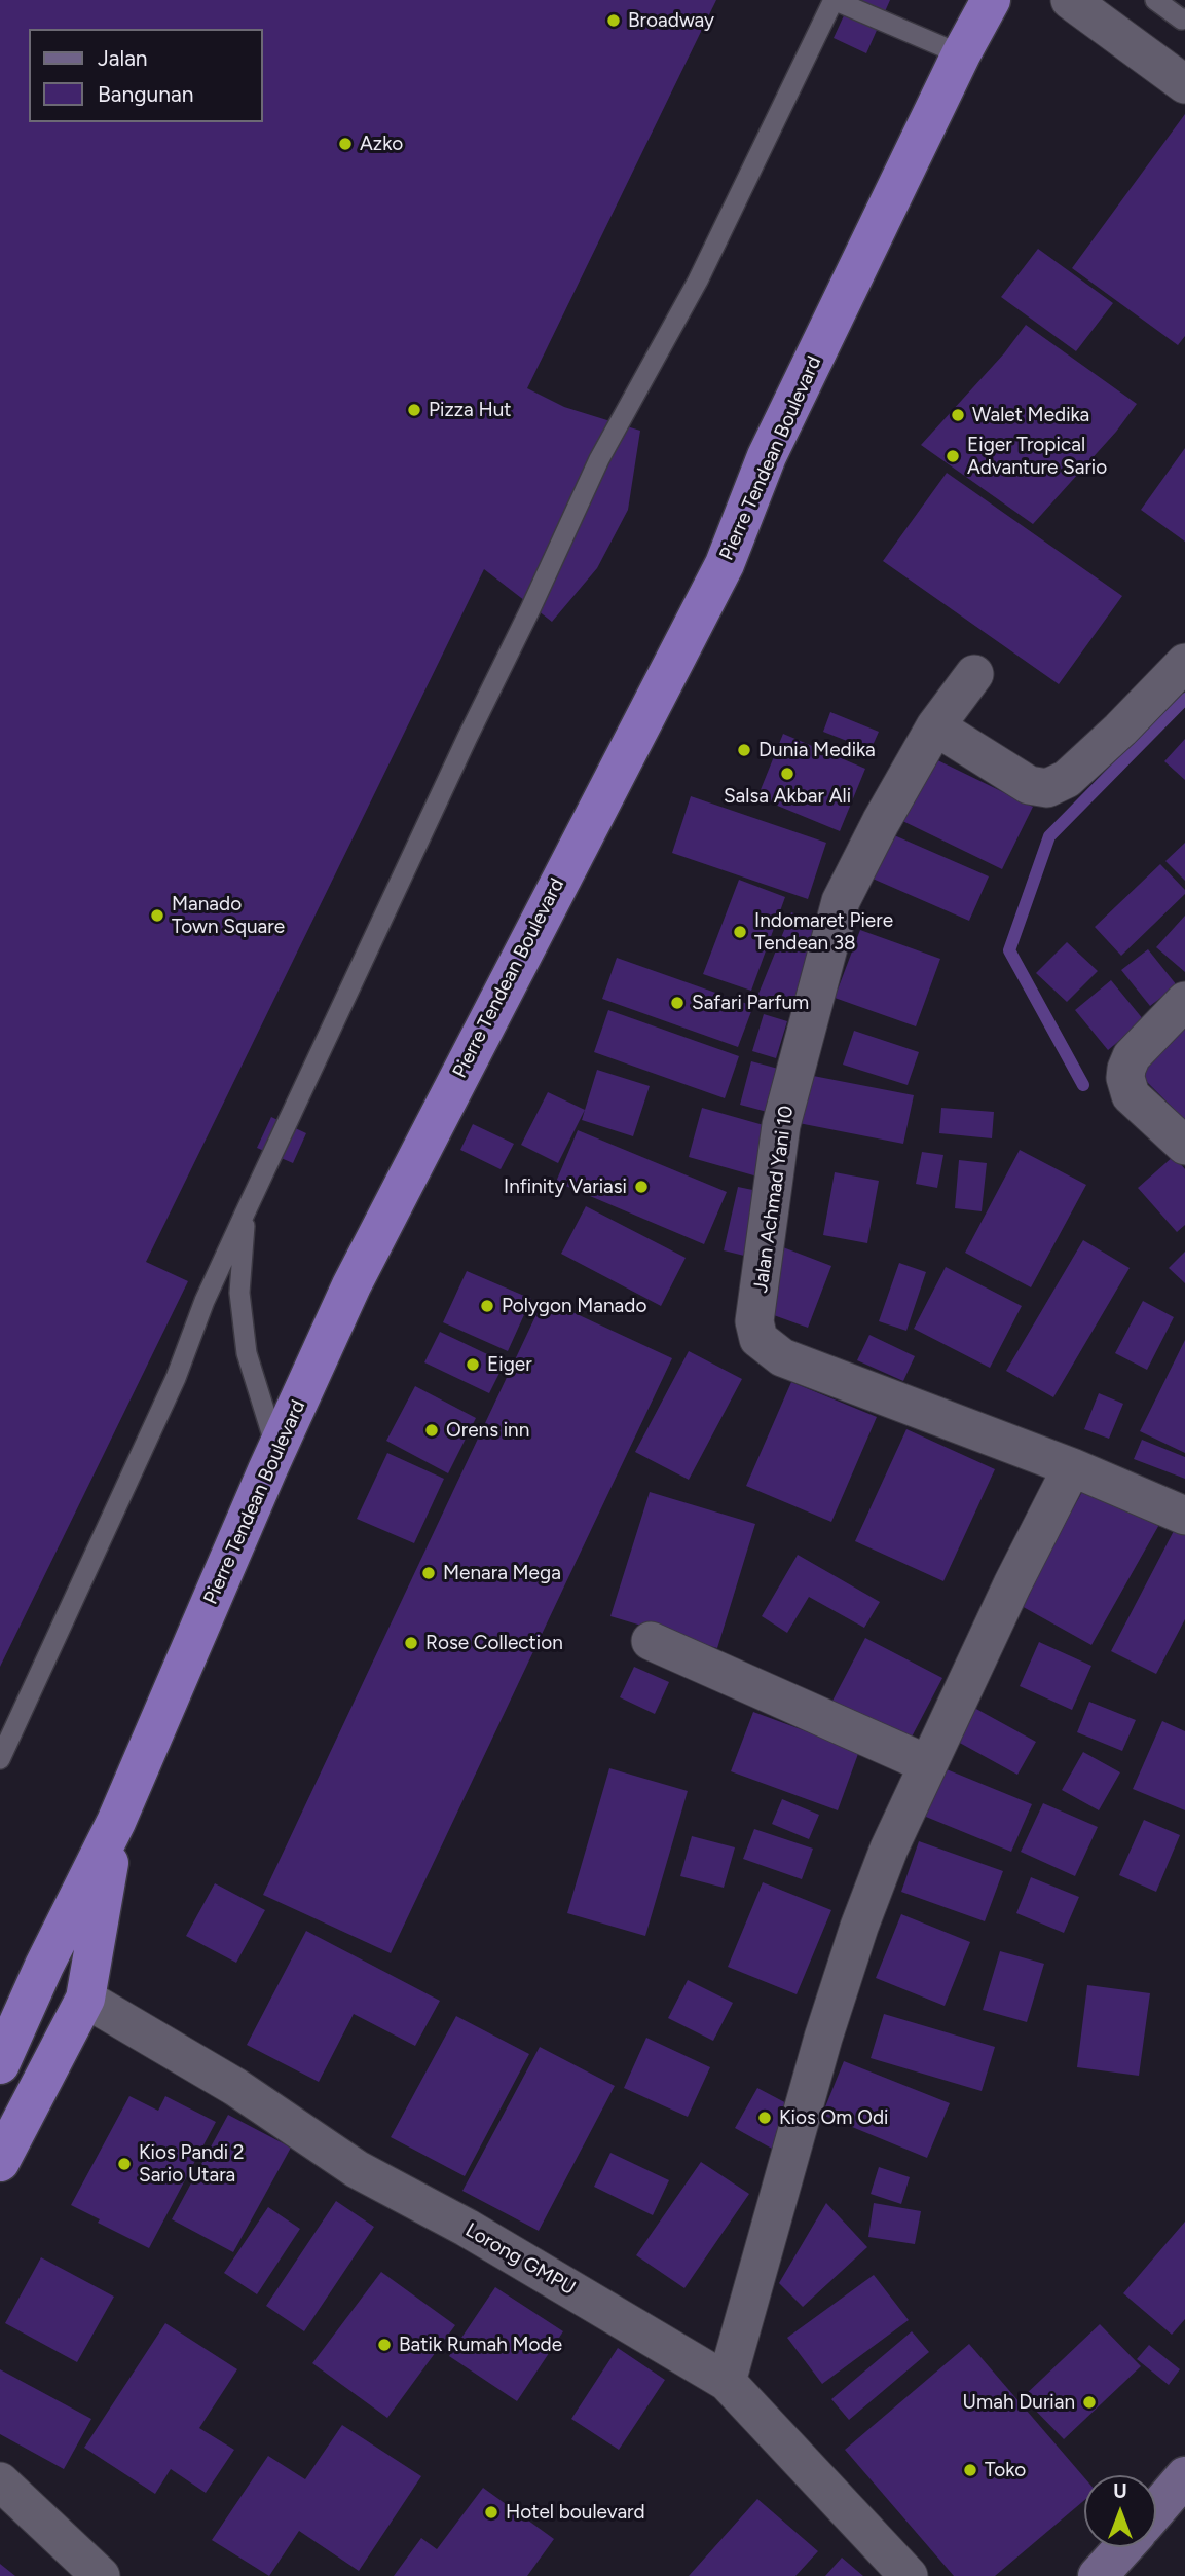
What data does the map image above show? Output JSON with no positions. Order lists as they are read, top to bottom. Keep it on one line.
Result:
{"streets":{"highway":["Pierre Tendean Boulevard"],"street":["Jalan Achmad Yani 10","Lorong GMPU"]},"places":["Broadway","Azko","Pizza Hut","Walet Medika","Eiger Tropical Advanture Sario","Dunia Medika","Salsa Akbar Ali","Manado Town Square","Indomaret Piere Tendean 38","Safari Parfum","Infinity Variasi","Polygon Manado","Eiger","Orens inn","Menara Mega","Rose Collection","Kios Om Odi","Kios Pandi 2 Sario Utara","Batik Rumah Mode","Umah Durian","Toko","Hotel boulevard"],"legend":["Jalan","Bangunan"],"north":"top"}
